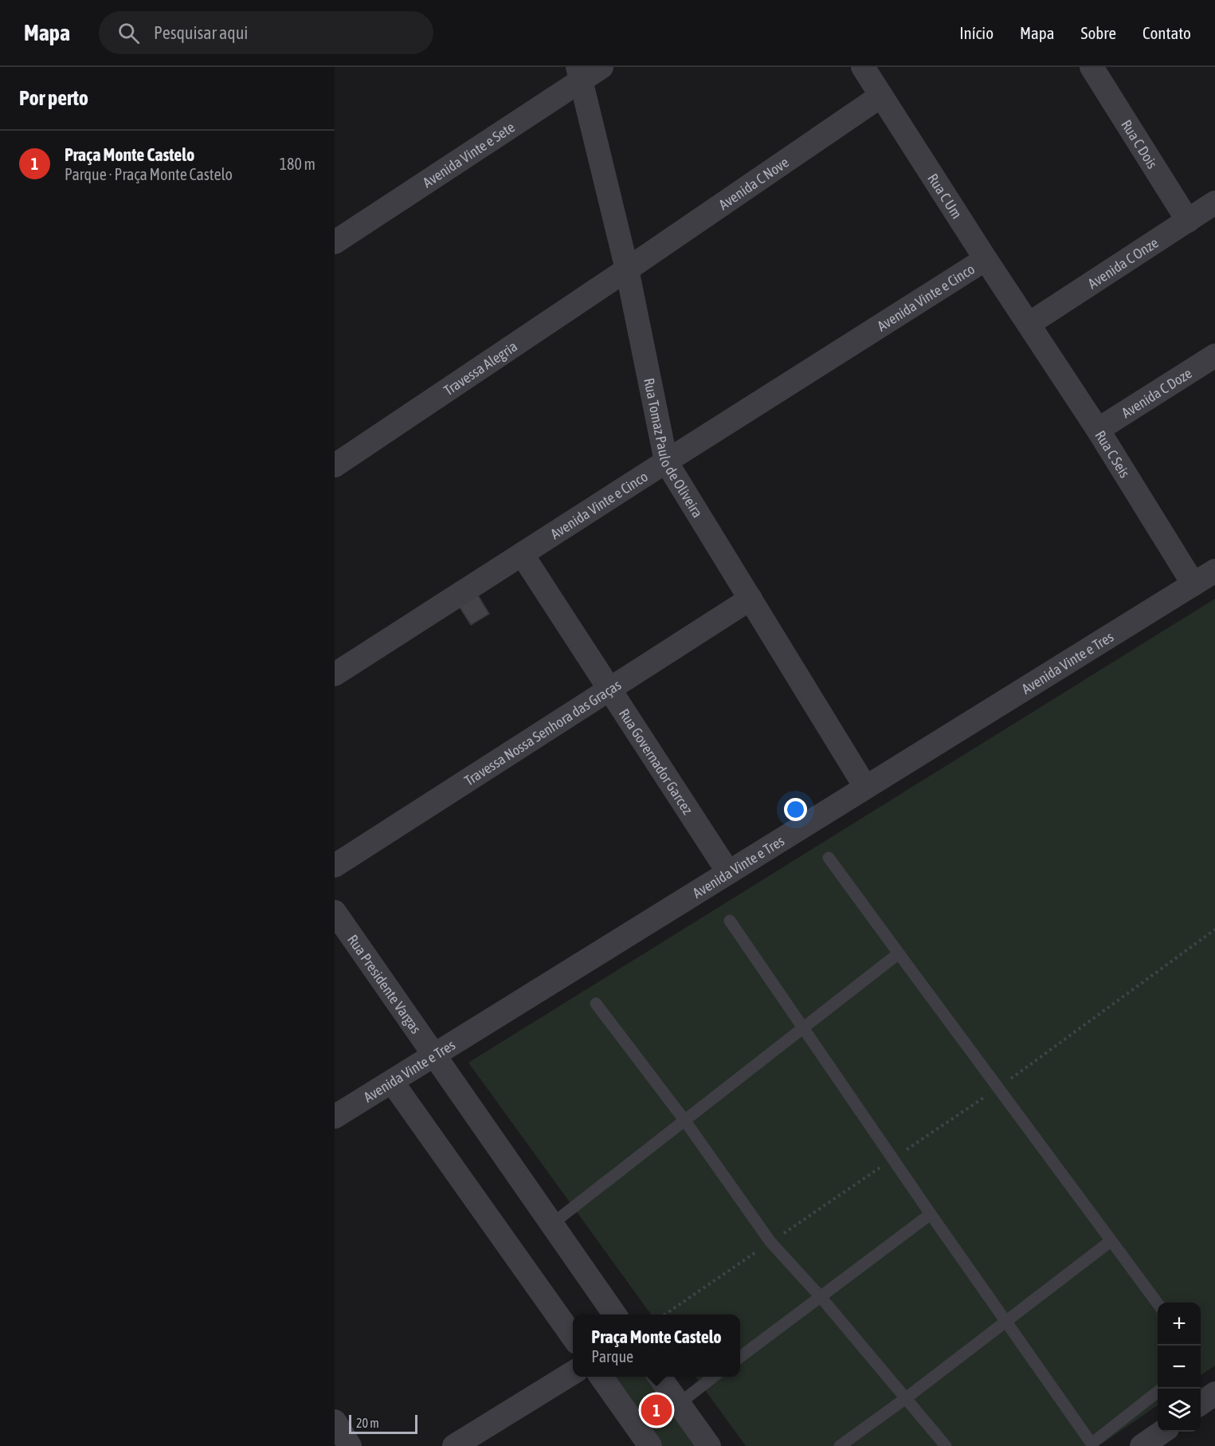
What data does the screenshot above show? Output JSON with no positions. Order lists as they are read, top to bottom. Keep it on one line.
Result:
{"streets":{"street":["Rua C Dois","Avenida Vinte e Sete","Avenida C Nove","Rua C Um","Avenida C Onze","Avenida Vinte e Cinco","Travessa Alegria","Avenida C Doze","Rua Tomaz Paulo de Oliveira","Rua C Seis","Avenida Vinte e Tres","Travessa Nossa Senhora das Graças","Rua Governador Garcez","Rua Presidente Vargas"]},"crossings":[["Rua C Dois","Avenida C Onze"],["Avenida Vinte e Sete","Rua Tomaz Paulo de Oliveira"],["Avenida C Nove","Rua C Um"],["Avenida C Nove","Travessa Alegria"],["Avenida C Nove","Rua Tomaz Paulo de Oliveira"],["Rua C Um","Avenida C Onze"],["Rua C Um","Avenida Vinte e Cinco"],["Rua C Um","Rua C Seis"],["Avenida C Onze","Rua C Seis"],["Avenida Vinte e Cinco","Rua Tomaz Paulo de Oliveira"],["Avenida Vinte e Cinco","Rua Governador Garcez"],["Travessa Alegria","Rua Tomaz Paulo de Oliveira"],["Avenida C Doze","Rua C Seis"],["Rua Tomaz Paulo de Oliveira","Avenida Vinte e Tres"],["Rua Tomaz Paulo de Oliveira","Travessa Nossa Senhora das Graças"],["Rua C Seis","Avenida Vinte e Tres"],["Avenida Vinte e Tres","Rua Governador Garcez"],["Avenida Vinte e Tres","Rua Presidente Vargas"],["Travessa Nossa Senhora das Graças","Rua Governador Garcez"]],"scale_bar":"20 m","page":{"header":"Mapa","search":"Pesquisar aqui","nav":["Início","Mapa","Sobre","Contato"],"heading":"Por perto","list":[{"mark":"1","name":"Praça Monte Castelo","note":"Parque · Praça Monte Castelo","value":"180 m"}],"map_buttons":["+","−"],"popup":["Praça Monte Castelo","Parque"],"pins":"1","scale":"20 m"}}
